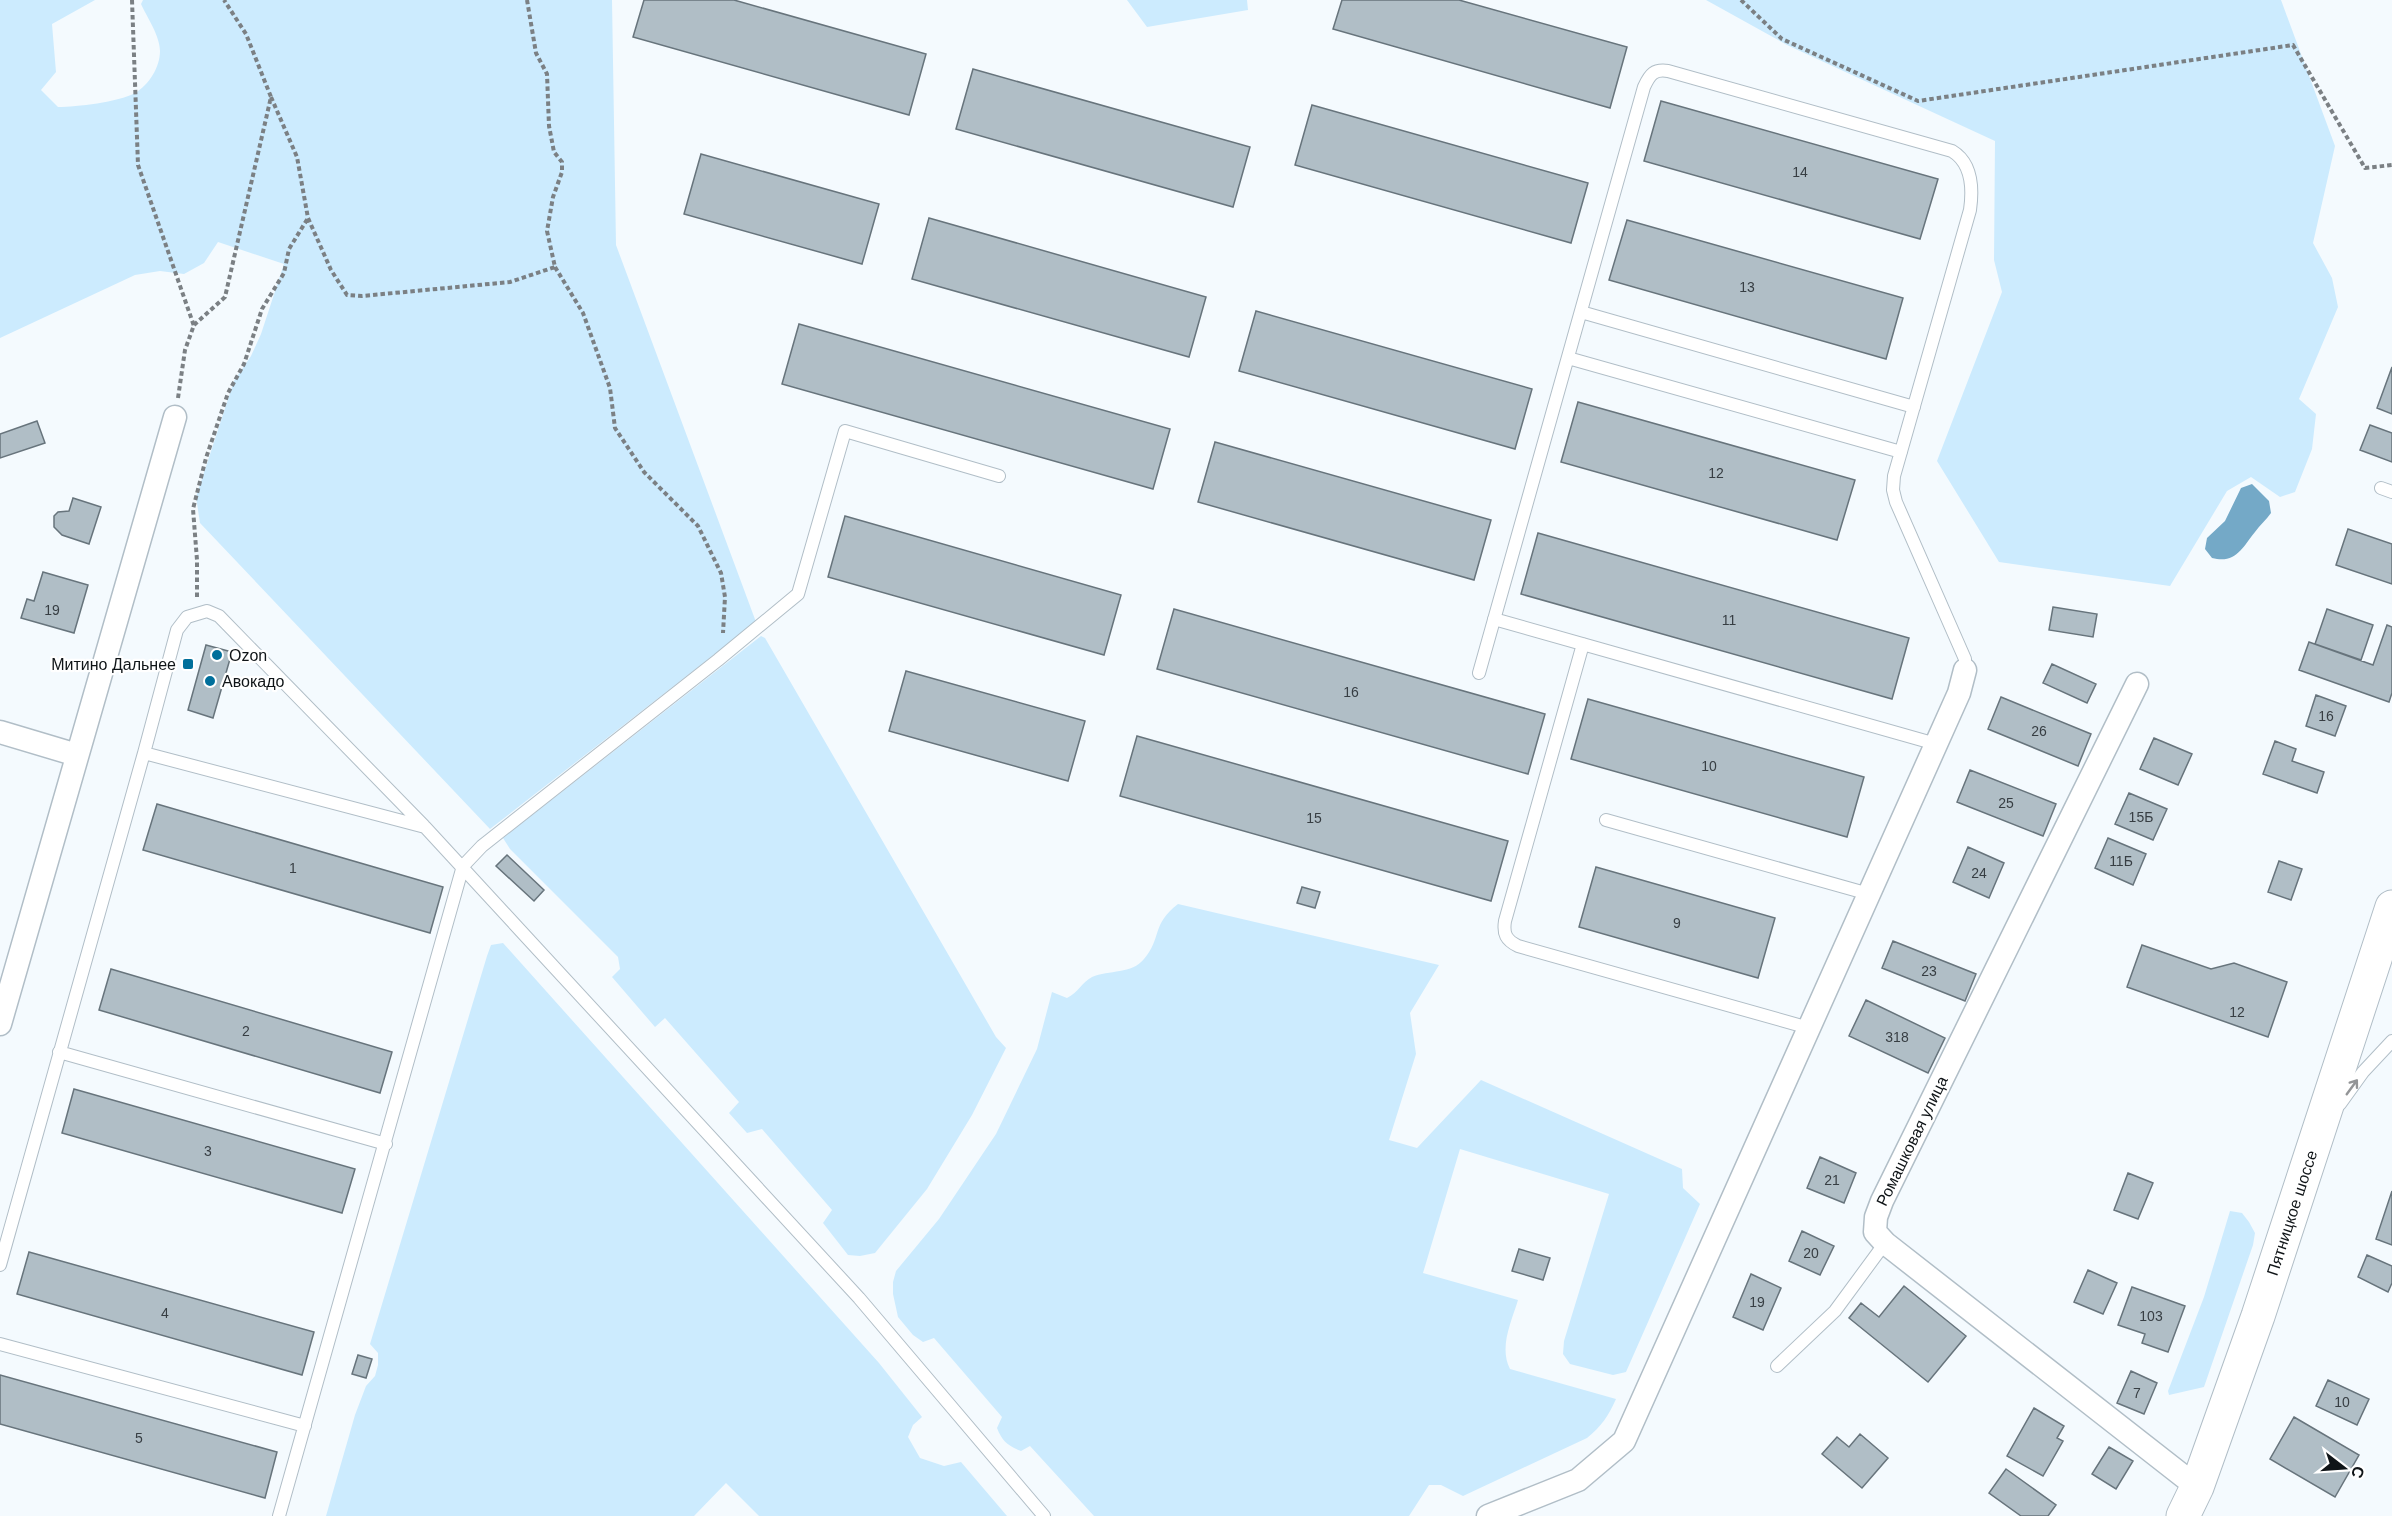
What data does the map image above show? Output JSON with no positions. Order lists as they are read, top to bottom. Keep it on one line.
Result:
{"streets":{"main road":["Пятницкое шоссе"],"street":["Ромашковая улица"]},"places":{"other":["Ozon","Авокадо"],"transit":["Митино Дальнее"]},"house_numbers":["14","13","12","19","11","16","16","26","10","25","15Б","15","11Б","1","24","9","23","12","2","318","3","21","20","19","4","103","7","10","5"],"north":"right"}
